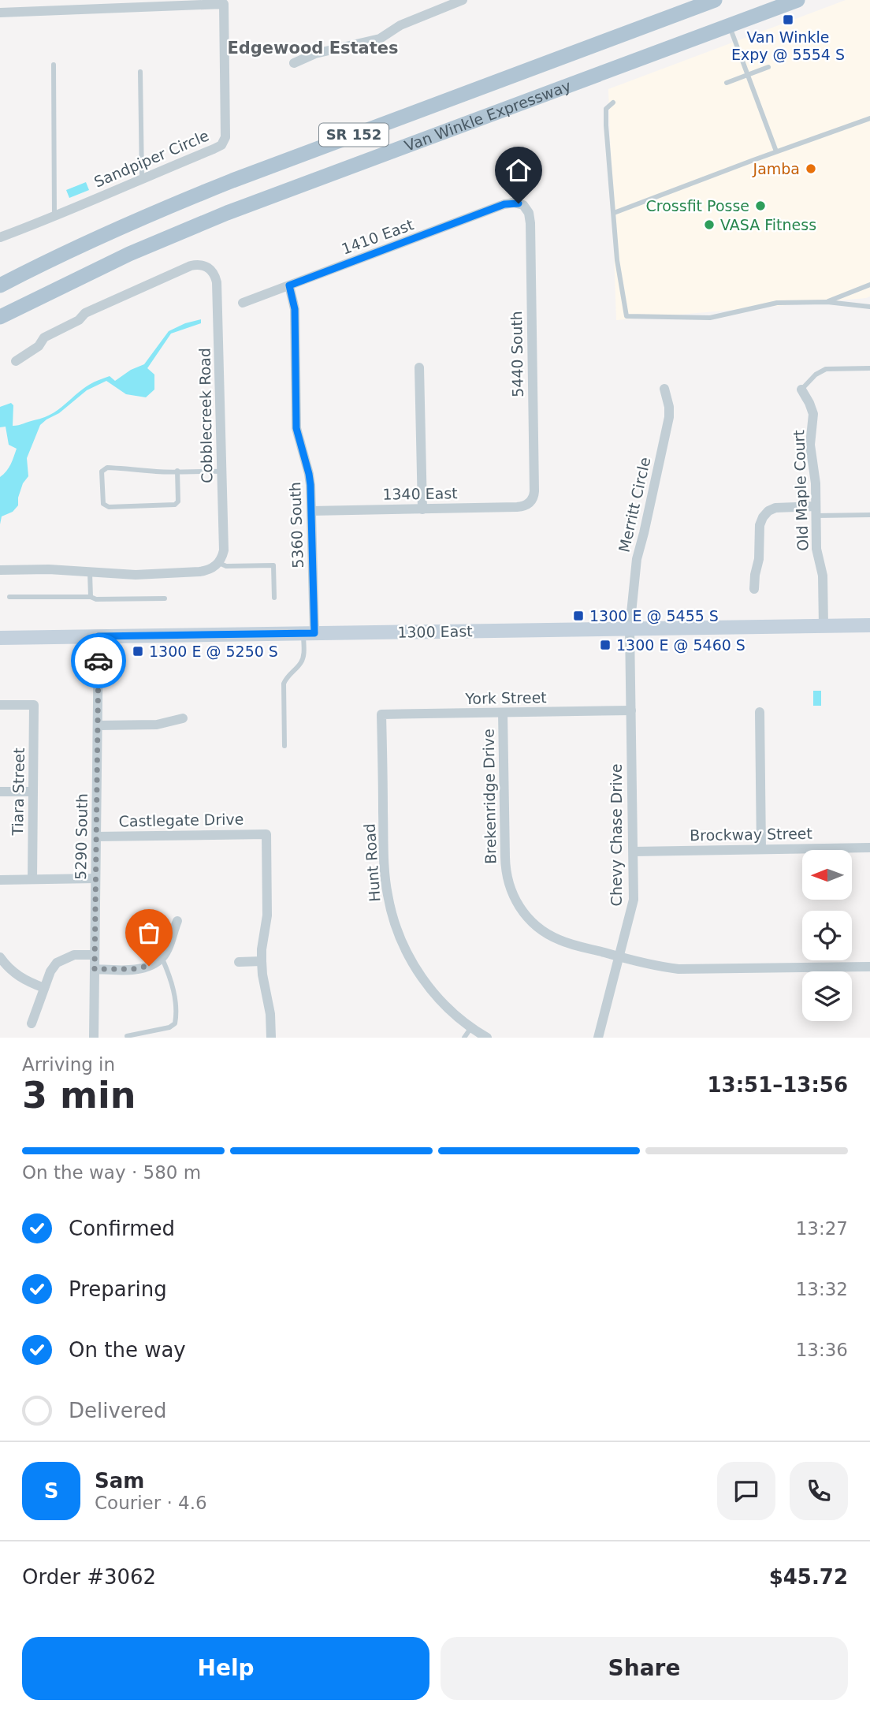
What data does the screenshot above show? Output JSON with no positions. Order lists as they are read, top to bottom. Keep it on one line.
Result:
{"streets":{"main road":["Van Winkle Expressway","SR 152","1300 East"],"street":["Sandpiper Circle","1410 East","5440 South","Cobblecreek Road","Old Maple Court","1340 East","Merritt Circle","5360 South","York Street","Tiara Street","Brekenridge Drive","Castlegate Drive","Brockway Street","Chevy Chase Drive","5290 South","Hunt Road"]},"crossings":[["1410 East","5440 South"],["1410 East","5360 South"],["5440 South","1340 East"],["Old Maple Court","1300 East"],["1340 East","5360 South"],["Merritt Circle","1300 East"],["Merritt Circle","Chevy Chase Drive"],["5360 South","1300 East"],["1300 East","Chevy Chase Drive"],["1300 East","5290 South"],["York Street","Brekenridge Drive"],["York Street","Chevy Chase Drive"],["York Street","Hunt Road"],["Brekenridge Drive","Chevy Chase Drive"],["Castlegate Drive","5290 South"],["Brockway Street","Chevy Chase Drive"]],"districts":["Edgewood Estates"],"places":{"transit":["Van Winkle Expy @ 5554 S","1300 E @ 5455 S","1300 E @ 5460 S","1300 E @ 5250 S"],"other":["Jamba","Crossfit Posse","VASA Fitness"]},"north":"left","page":{"heading":["3 min","Arriving in","13:51–13:56"],"panel":["Sam","Courier · 4.6","Order #3062","$45.72"],"bar":"On the way · 580 m","list":[["Confirmed","13:27"],["Preparing","13:32"],["On the way","13:36"],"Delivered"],"round":"S","buttons":["Help","Share"]}}
